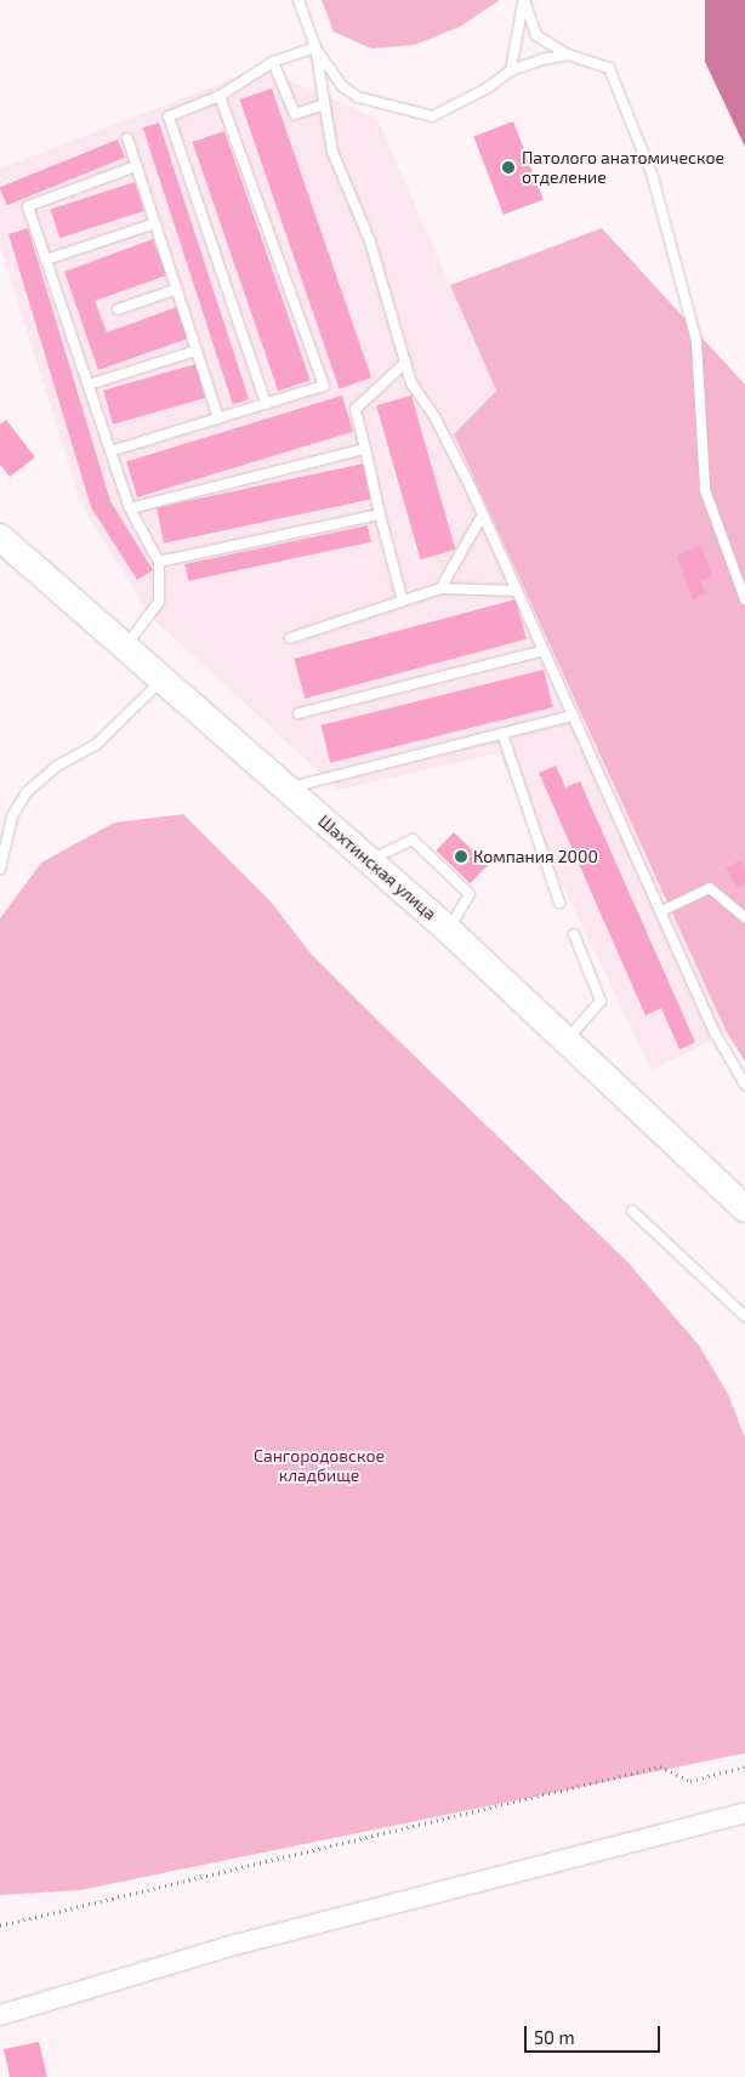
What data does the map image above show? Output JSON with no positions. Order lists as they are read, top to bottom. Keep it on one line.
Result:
{"streets":{"street":["Шахтинская улица"]},"parks":["Сангородовское кладбище"],"places":["Патолого анатомическое отделение","Компания 2000"],"scale_bar":"50 m"}
